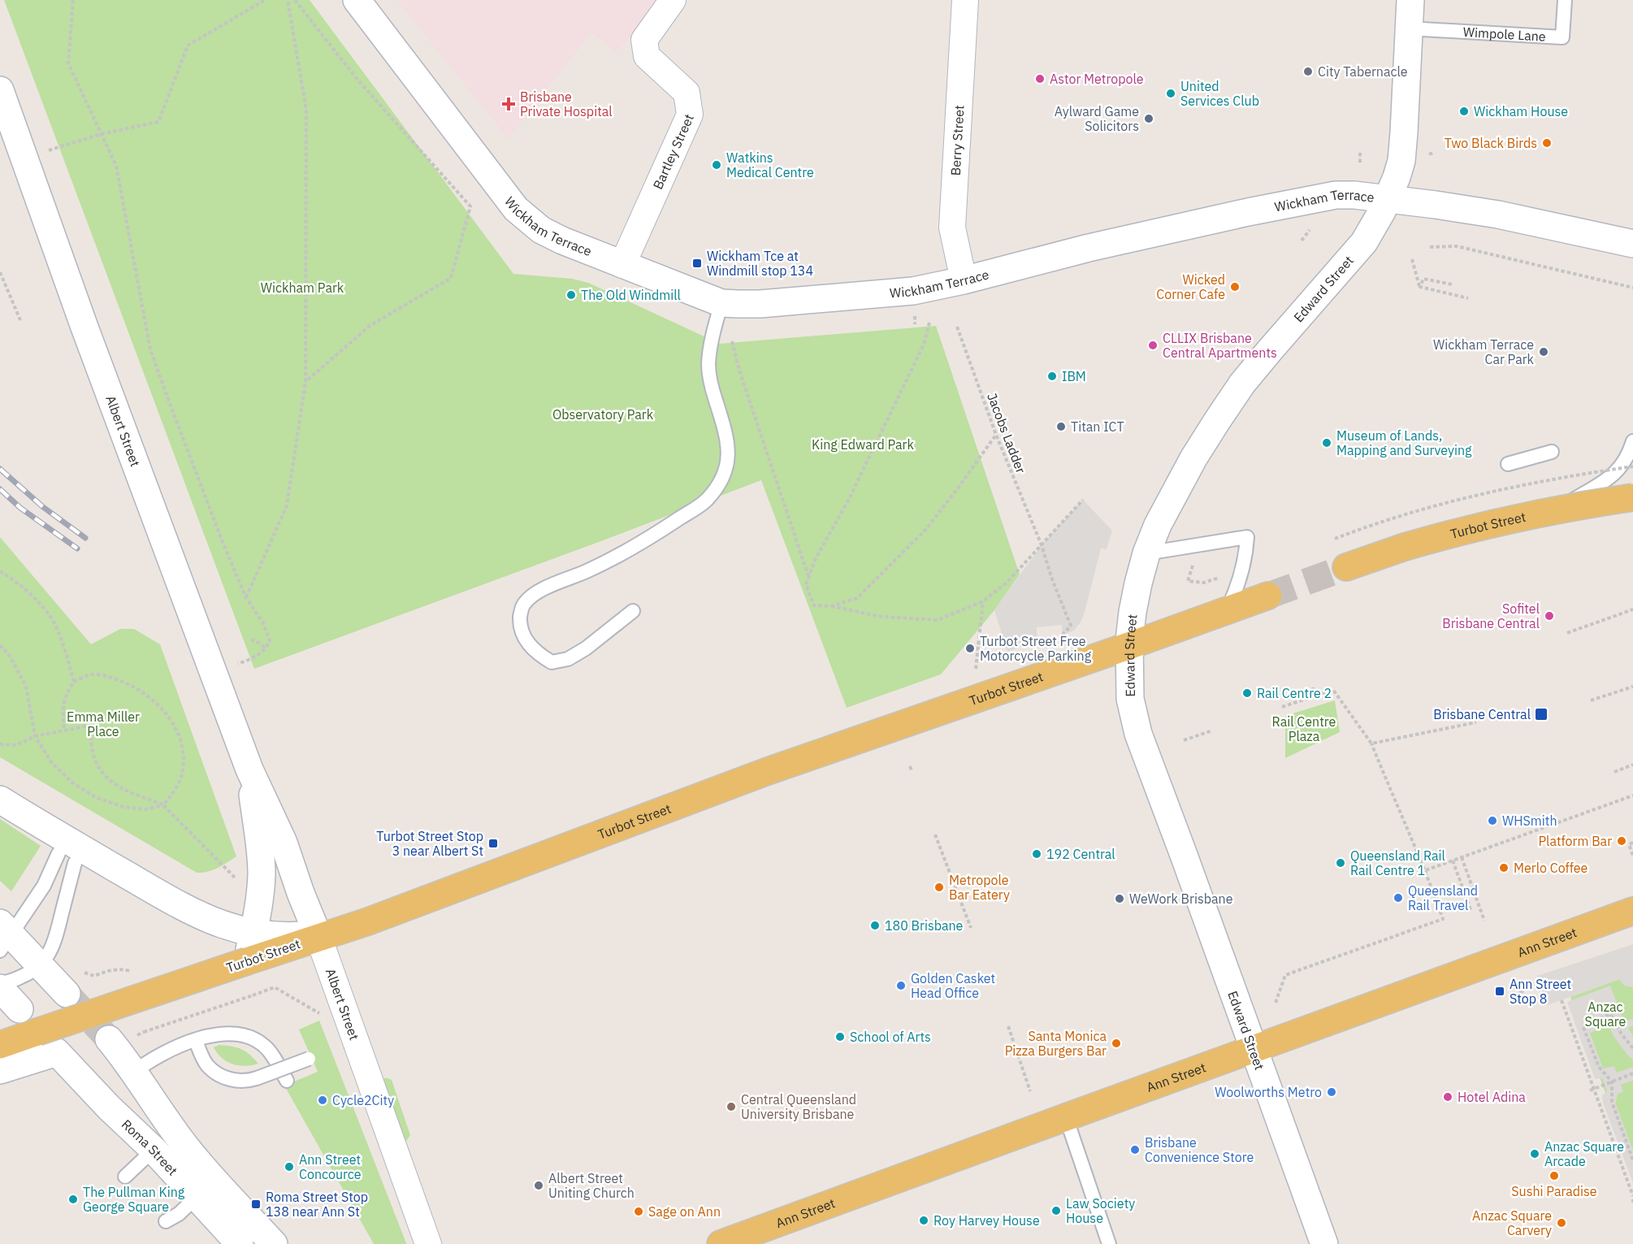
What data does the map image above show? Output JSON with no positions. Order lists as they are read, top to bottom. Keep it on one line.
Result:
{"streets":{"main road":["Turbot Street","Ann Street"],"street":["Berry Street","Bartley Street","Wickham Terrace","Edward Street","Albert Street","Roma Street"],"lane":["Wimpole Lane"],"path":["Jacobs Ladder"]},"crossings":[["Wimpole Lane","Edward Street"],["Berry Street","Wickham Terrace"],["Bartley Street","Wickham Terrace"],["Wickham Terrace","Edward Street"],["Edward Street","Turbot Street"],["Edward Street","Ann Street"],["Albert Street","Turbot Street"]],"parks":["Wickham Park","Observatory Park","King Edward Park","Emma Miller Place","Rail Centre Plaza","Anzac Square"],"places":{"other":["City Tabernacle","Astor Metropole","United Services Club","Wickham House","Aylward Game Solicitors","Two Black Birds","Watkins Medical Centre","Wicked Corner Cafe","The Old Windmill","CLLIX Brisbane Central Apartments","Wickham Terrace Car Park","IBM","Titan ICT","Museum of Lands, Mapping and Surveying","Sofitel Brisbane Central","Turbot Street Free Motorcycle Parking","Rail Centre 2","WHSmith","Platform Bar","192 Central","Queensland Rail Rail Centre 1","Merlo Coffee","Metropole Bar Eatery","Queensland Rail Travel","WeWork Brisbane","180 Brisbane","Golden Casket Head Office","School of Arts","Santa Monica Pizza Burgers Bar","Woolworths Metro","Hotel Adina","Cycle2City","Central Queensland University Brisbane","Brisbane Convenience Store","Anzac Square Arcade","Ann Street Concource","Sushi Paradise","Albert Street Uniting Church","The Pullman King George Square","Law Society House","Sage on Ann","Roy Harvey House","Anzac Square Carvery"],"health":["Brisbane Private Hospital"],"transit":["Wickham Tce at Windmill stop 134","Brisbane Central","Turbot Street Stop 3 near Albert St","Ann Street Stop 8","Roma Street Stop 138 near Ann St"]}}
